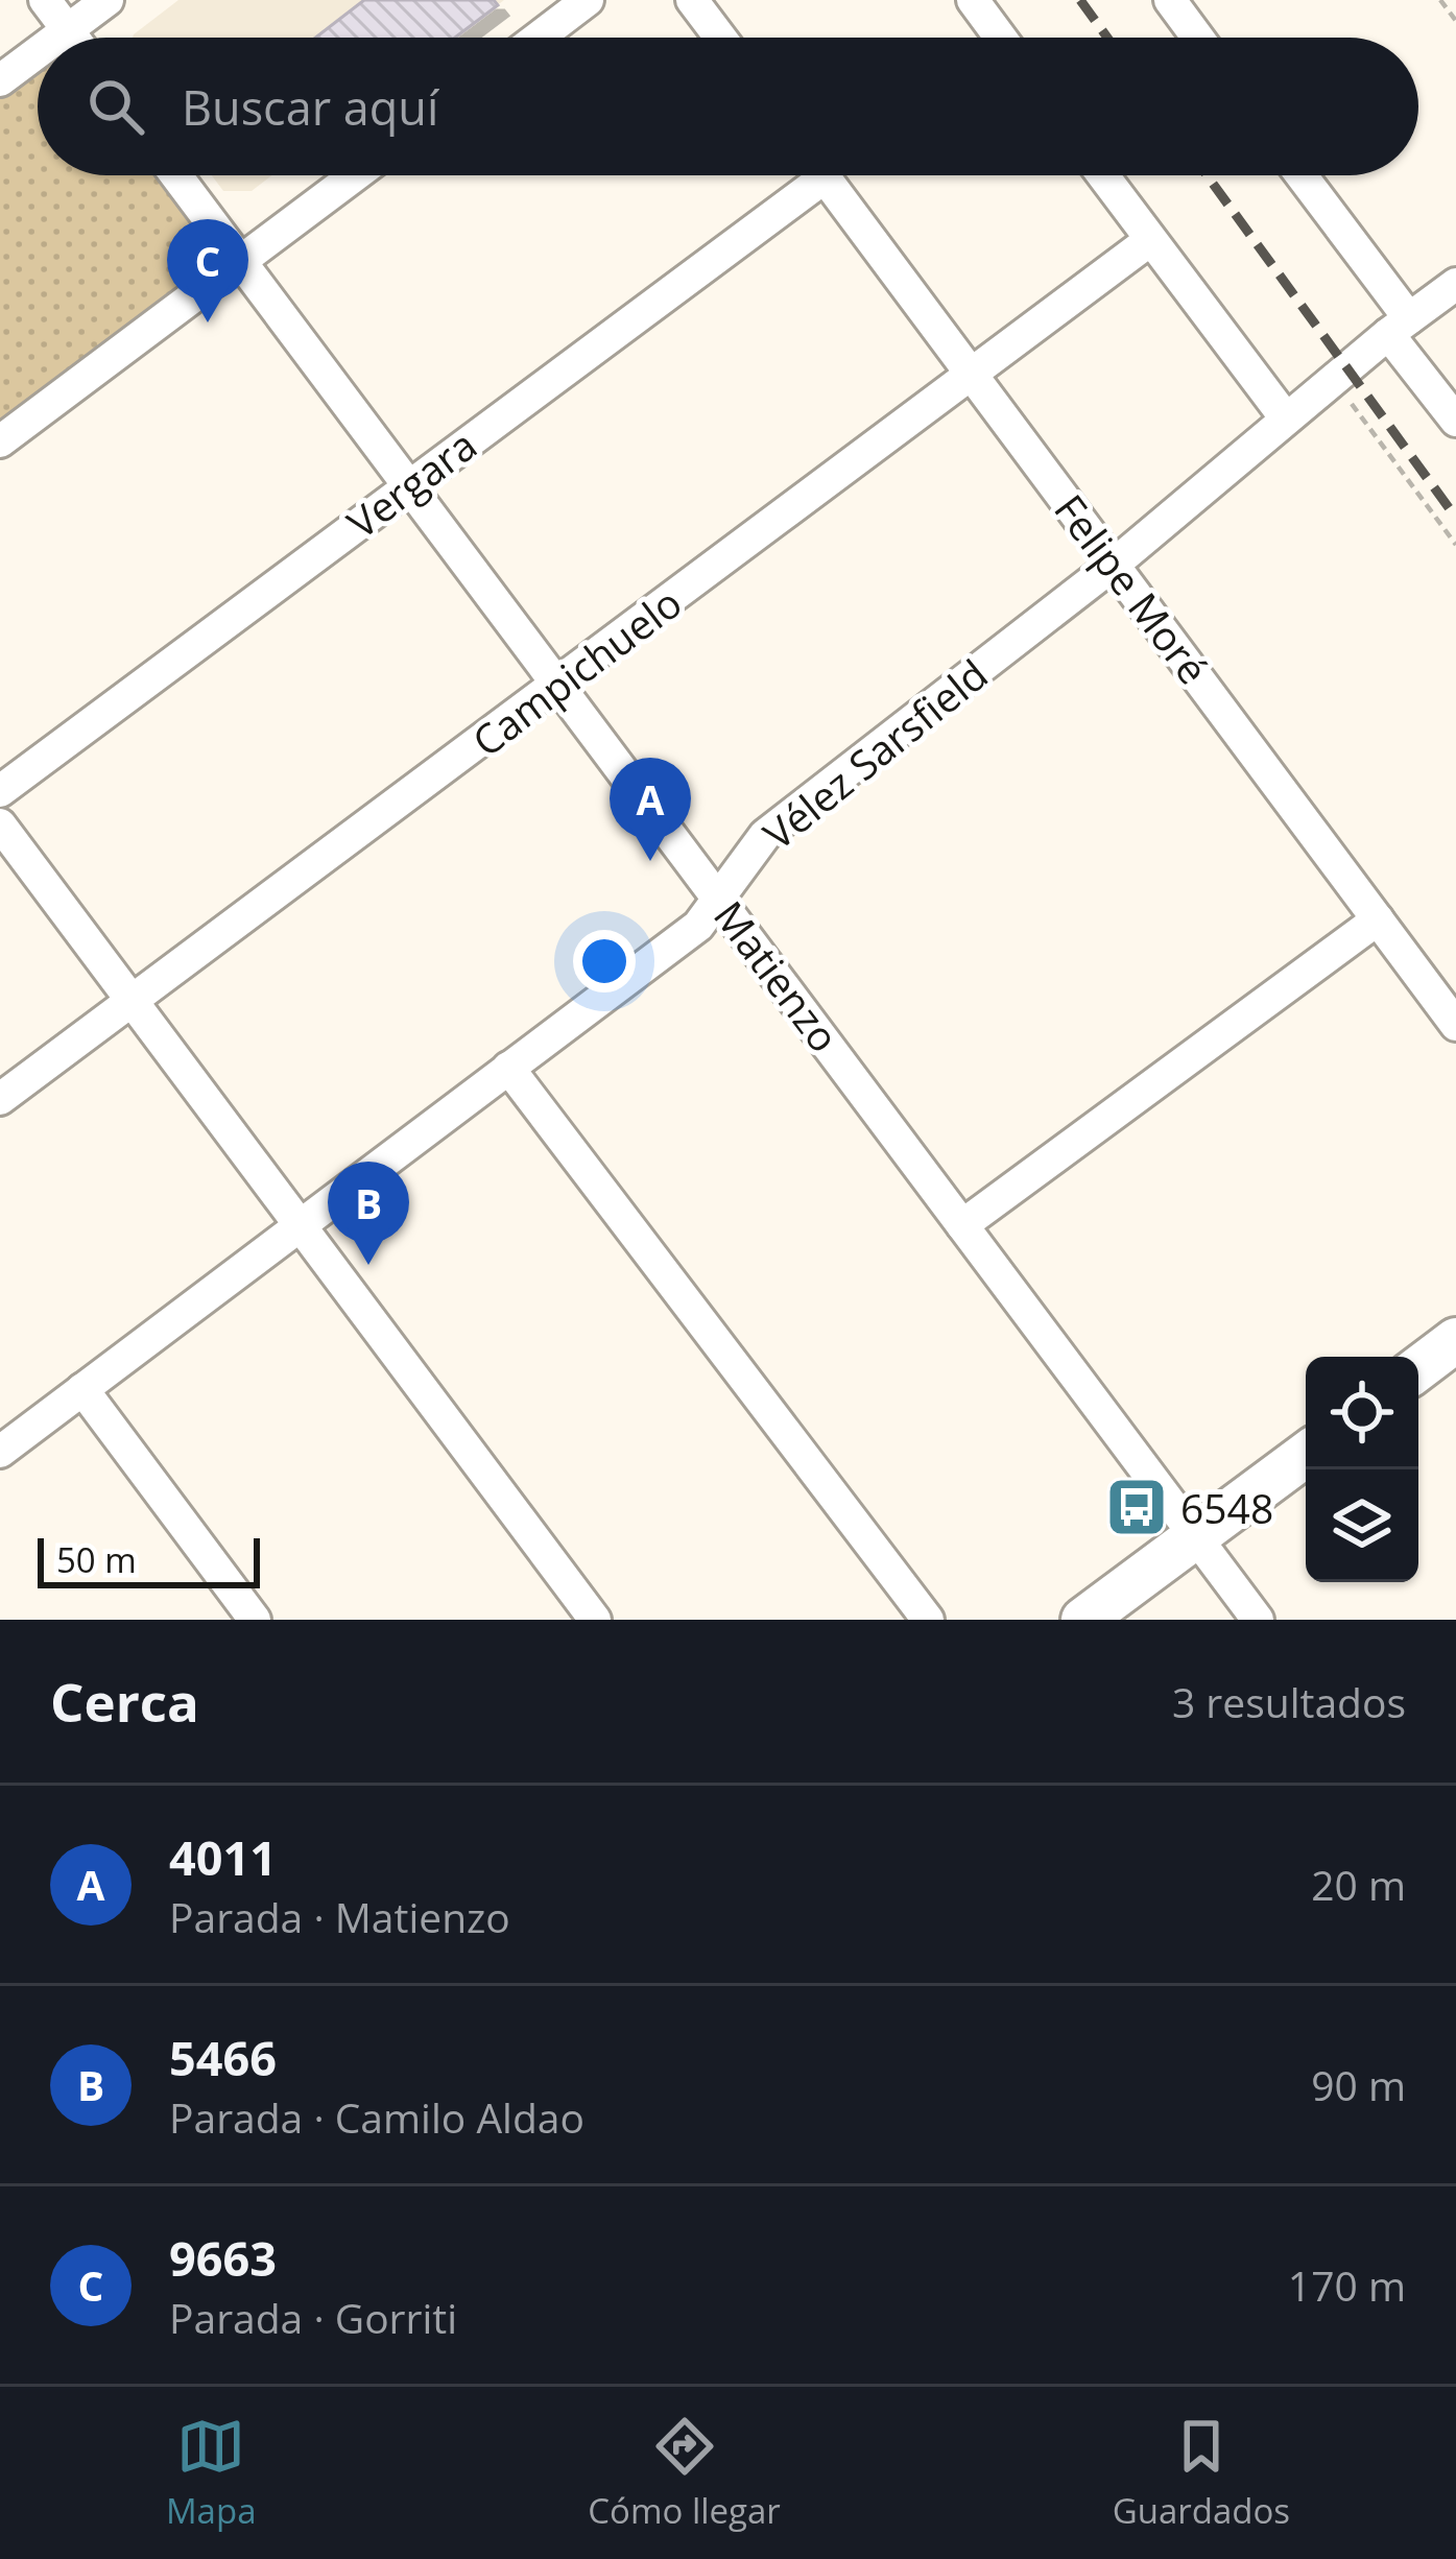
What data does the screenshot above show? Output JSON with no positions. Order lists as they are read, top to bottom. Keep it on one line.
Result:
{"streets":{"street":["Vergara","Felipe Moré","Campichuelo","Vélez Sarsfield","Matienzo"]},"crossings":[["Vergara","Matienzo"],["Felipe Moré","Campichuelo"],["Felipe Moré","Vélez Sarsfield"],["Campichuelo","Matienzo"],["Vélez Sarsfield","Matienzo"]],"places":{"bus stop":["6548"]},"scale_bar":"50 m","page":{"search":"Buscar aquí","pins":["C","A","B"],"scale":"50 m","heading":["Cerca","3 resultados"],"list":[{"mark":"A","name":"4011","note":"Parada · Matienzo","value":"20 m"},{"mark":"B","name":"5466","note":"Parada · Camilo Aldao","value":"90 m"},{"mark":"C","name":"9663","note":"Parada · Gorriti","value":"170 m"}],"nav":["Mapa","Cómo llegar","Guardados"]}}
